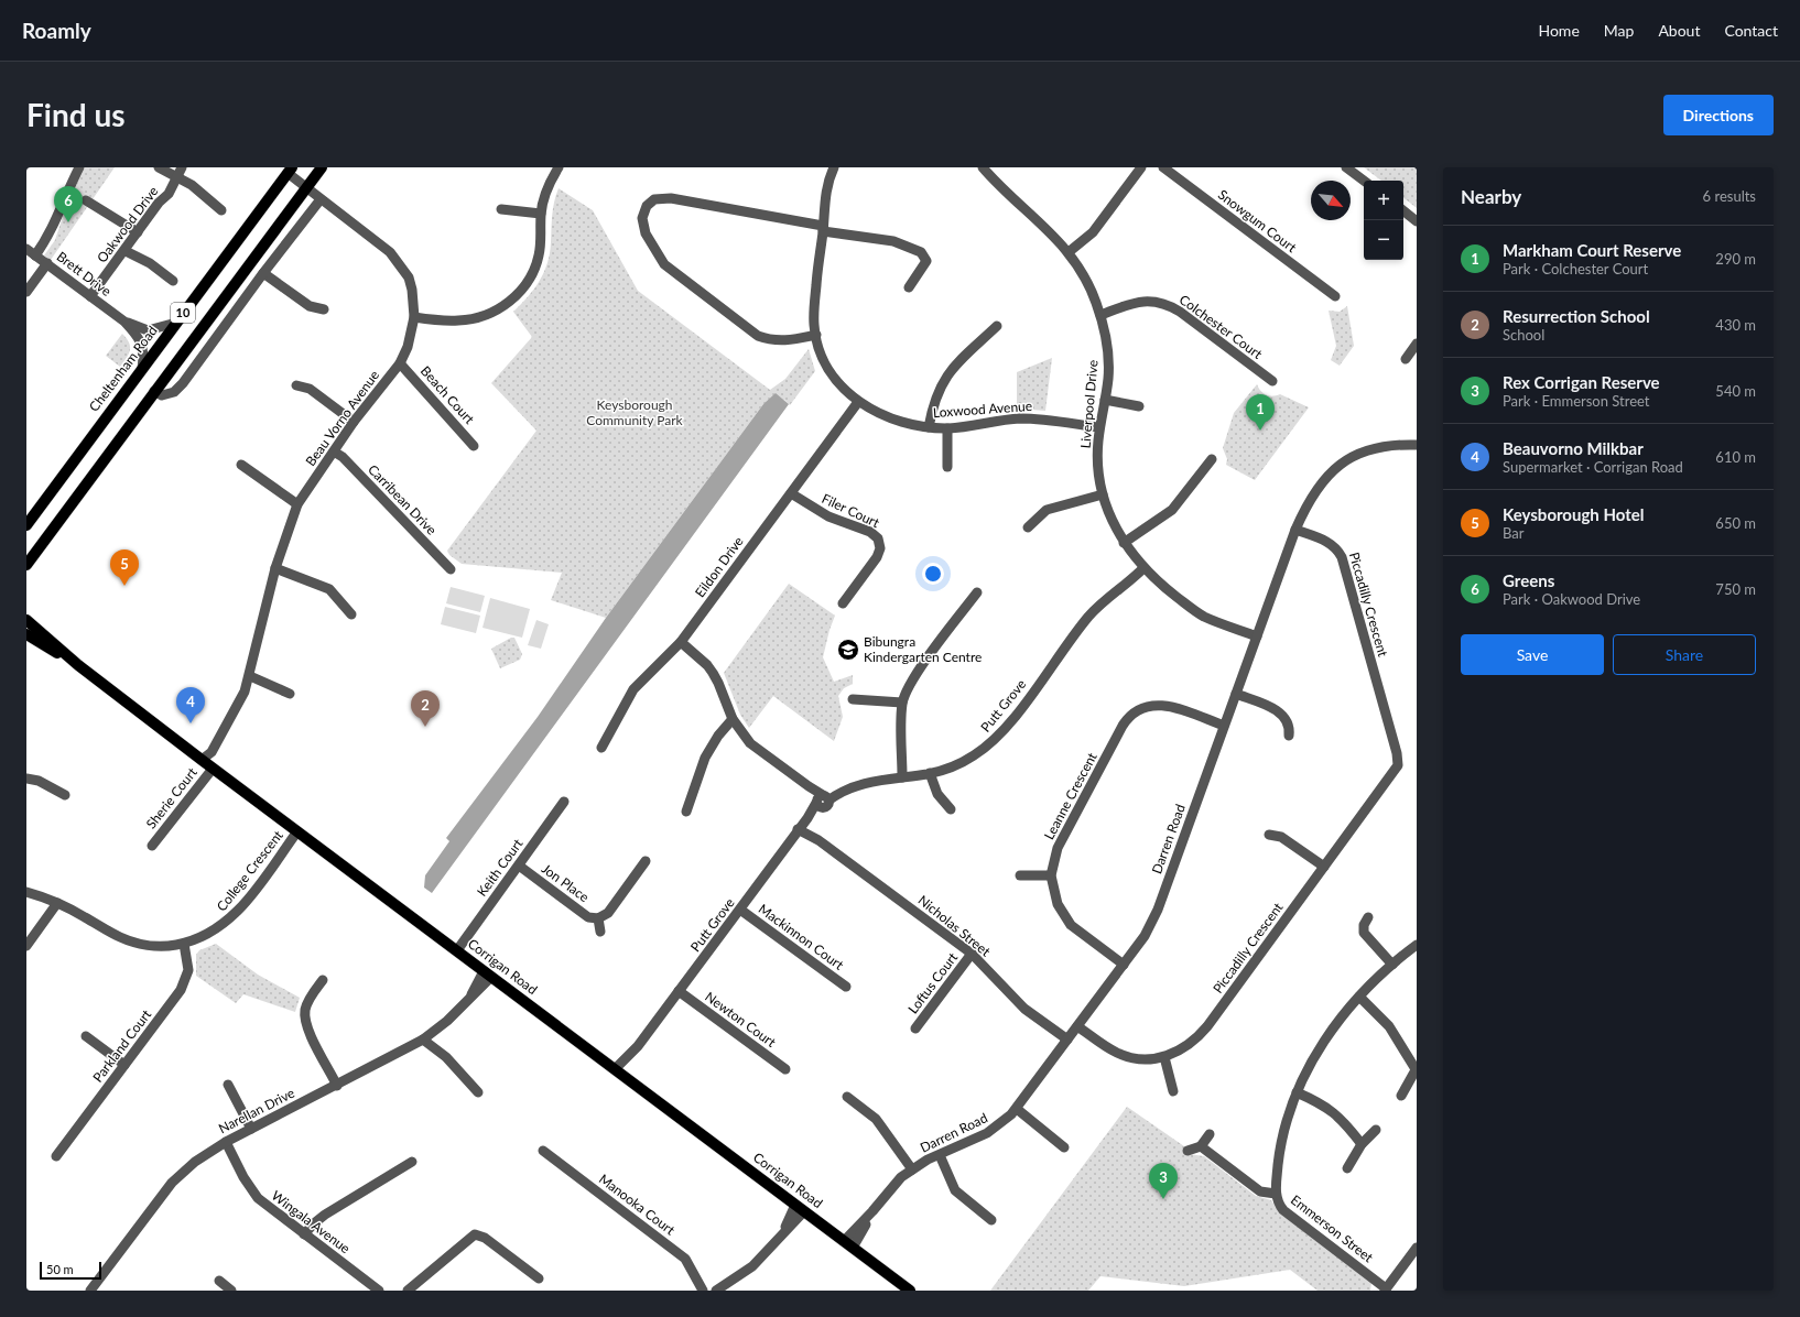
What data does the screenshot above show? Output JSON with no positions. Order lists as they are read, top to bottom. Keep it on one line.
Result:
{"streets":{"main road":["10","Cheltenham Road","Corrigan Road"],"street":["Snowgum Court","Oakwood Drive","Brett Drive","Colchester Court","Beach Court","Liverpool Drive","Loxwood Avenue","Beau Vorno Avenue","Carribean Drive","Filer Court","Eildon Drive","Piccadilly Crescent","Putt Grove","Leanne Crescent","Sherie Court","Darren Road","Keith Court","College Crescent","Jon Place","Nicholas Street","Mackinnon Court","Loftus Court","Newton Court","Parkland Court","Narellan Drive","Manooka Court","Wingala Avenue","Emmerson Street"]},"crossings":[["Oakwood Drive","Brett Drive"],["Brett Drive","Cheltenham Road"],["10","Beau Vorno Avenue"],["Colchester Court","Liverpool Drive"],["Cheltenham Road","Beau Vorno Avenue"],["Beach Court","Beau Vorno Avenue"],["Liverpool Drive","Loxwood Avenue"],["Liverpool Drive","Putt Grove"],["Liverpool Drive","Darren Road"],["Loxwood Avenue","Eildon Drive"],["Beau Vorno Avenue","Carribean Drive"],["Beau Vorno Avenue","Corrigan Road"],["Filer Court","Eildon Drive"],["Piccadilly Crescent","Darren Road"],["Putt Grove","Nicholas Street"],["Putt Grove","Mackinnon Court"],["Putt Grove","Corrigan Road"],["Putt Grove","Newton Court"],["Leanne Crescent","Darren Road"],["Sherie Court","Corrigan Road"],["Darren Road","Nicholas Street"],["Darren Road","Corrigan Road"],["Keith Court","Jon Place"],["Keith Court","Corrigan Road"],["College Crescent","Corrigan Road"],["College Crescent","Parkland Court"],["Nicholas Street","Loftus Court"],["Corrigan Road","Narellan Drive"],["Narellan Drive","Wingala Avenue"]],"parks":["Keysborough Community Park"],"places":{"school or university":["Bibungra Kindergarten Centre"]},"scale_bar":"50 m","north":"bottom right","page":{"header":"Roamly","nav":["Home","Map","About","Contact"],"buttons":["Directions",["Save","Share"]],"title":"Find us","heading":["Nearby","6 results"],"map_buttons":["+","−"],"pins":["6","1","5","4","2","3"],"list":[{"mark":"1","name":"Markham Court Reserve","note":"Park · Colchester Court","value":"290 m"},{"mark":"2","name":"Resurrection School","note":"School","value":"430 m"},{"mark":"3","name":"Rex Corrigan Reserve","note":"Park · Emmerson Street","value":"540 m"},{"mark":"4","name":"Beauvorno Milkbar","note":"Supermarket · Corrigan Road","value":"610 m"},{"mark":"5","name":"Keysborough Hotel","note":"Bar","value":"650 m"},{"mark":"6","name":"Greens","note":"Park · Oakwood Drive","value":"750 m"}],"scale":"50 m"}}
